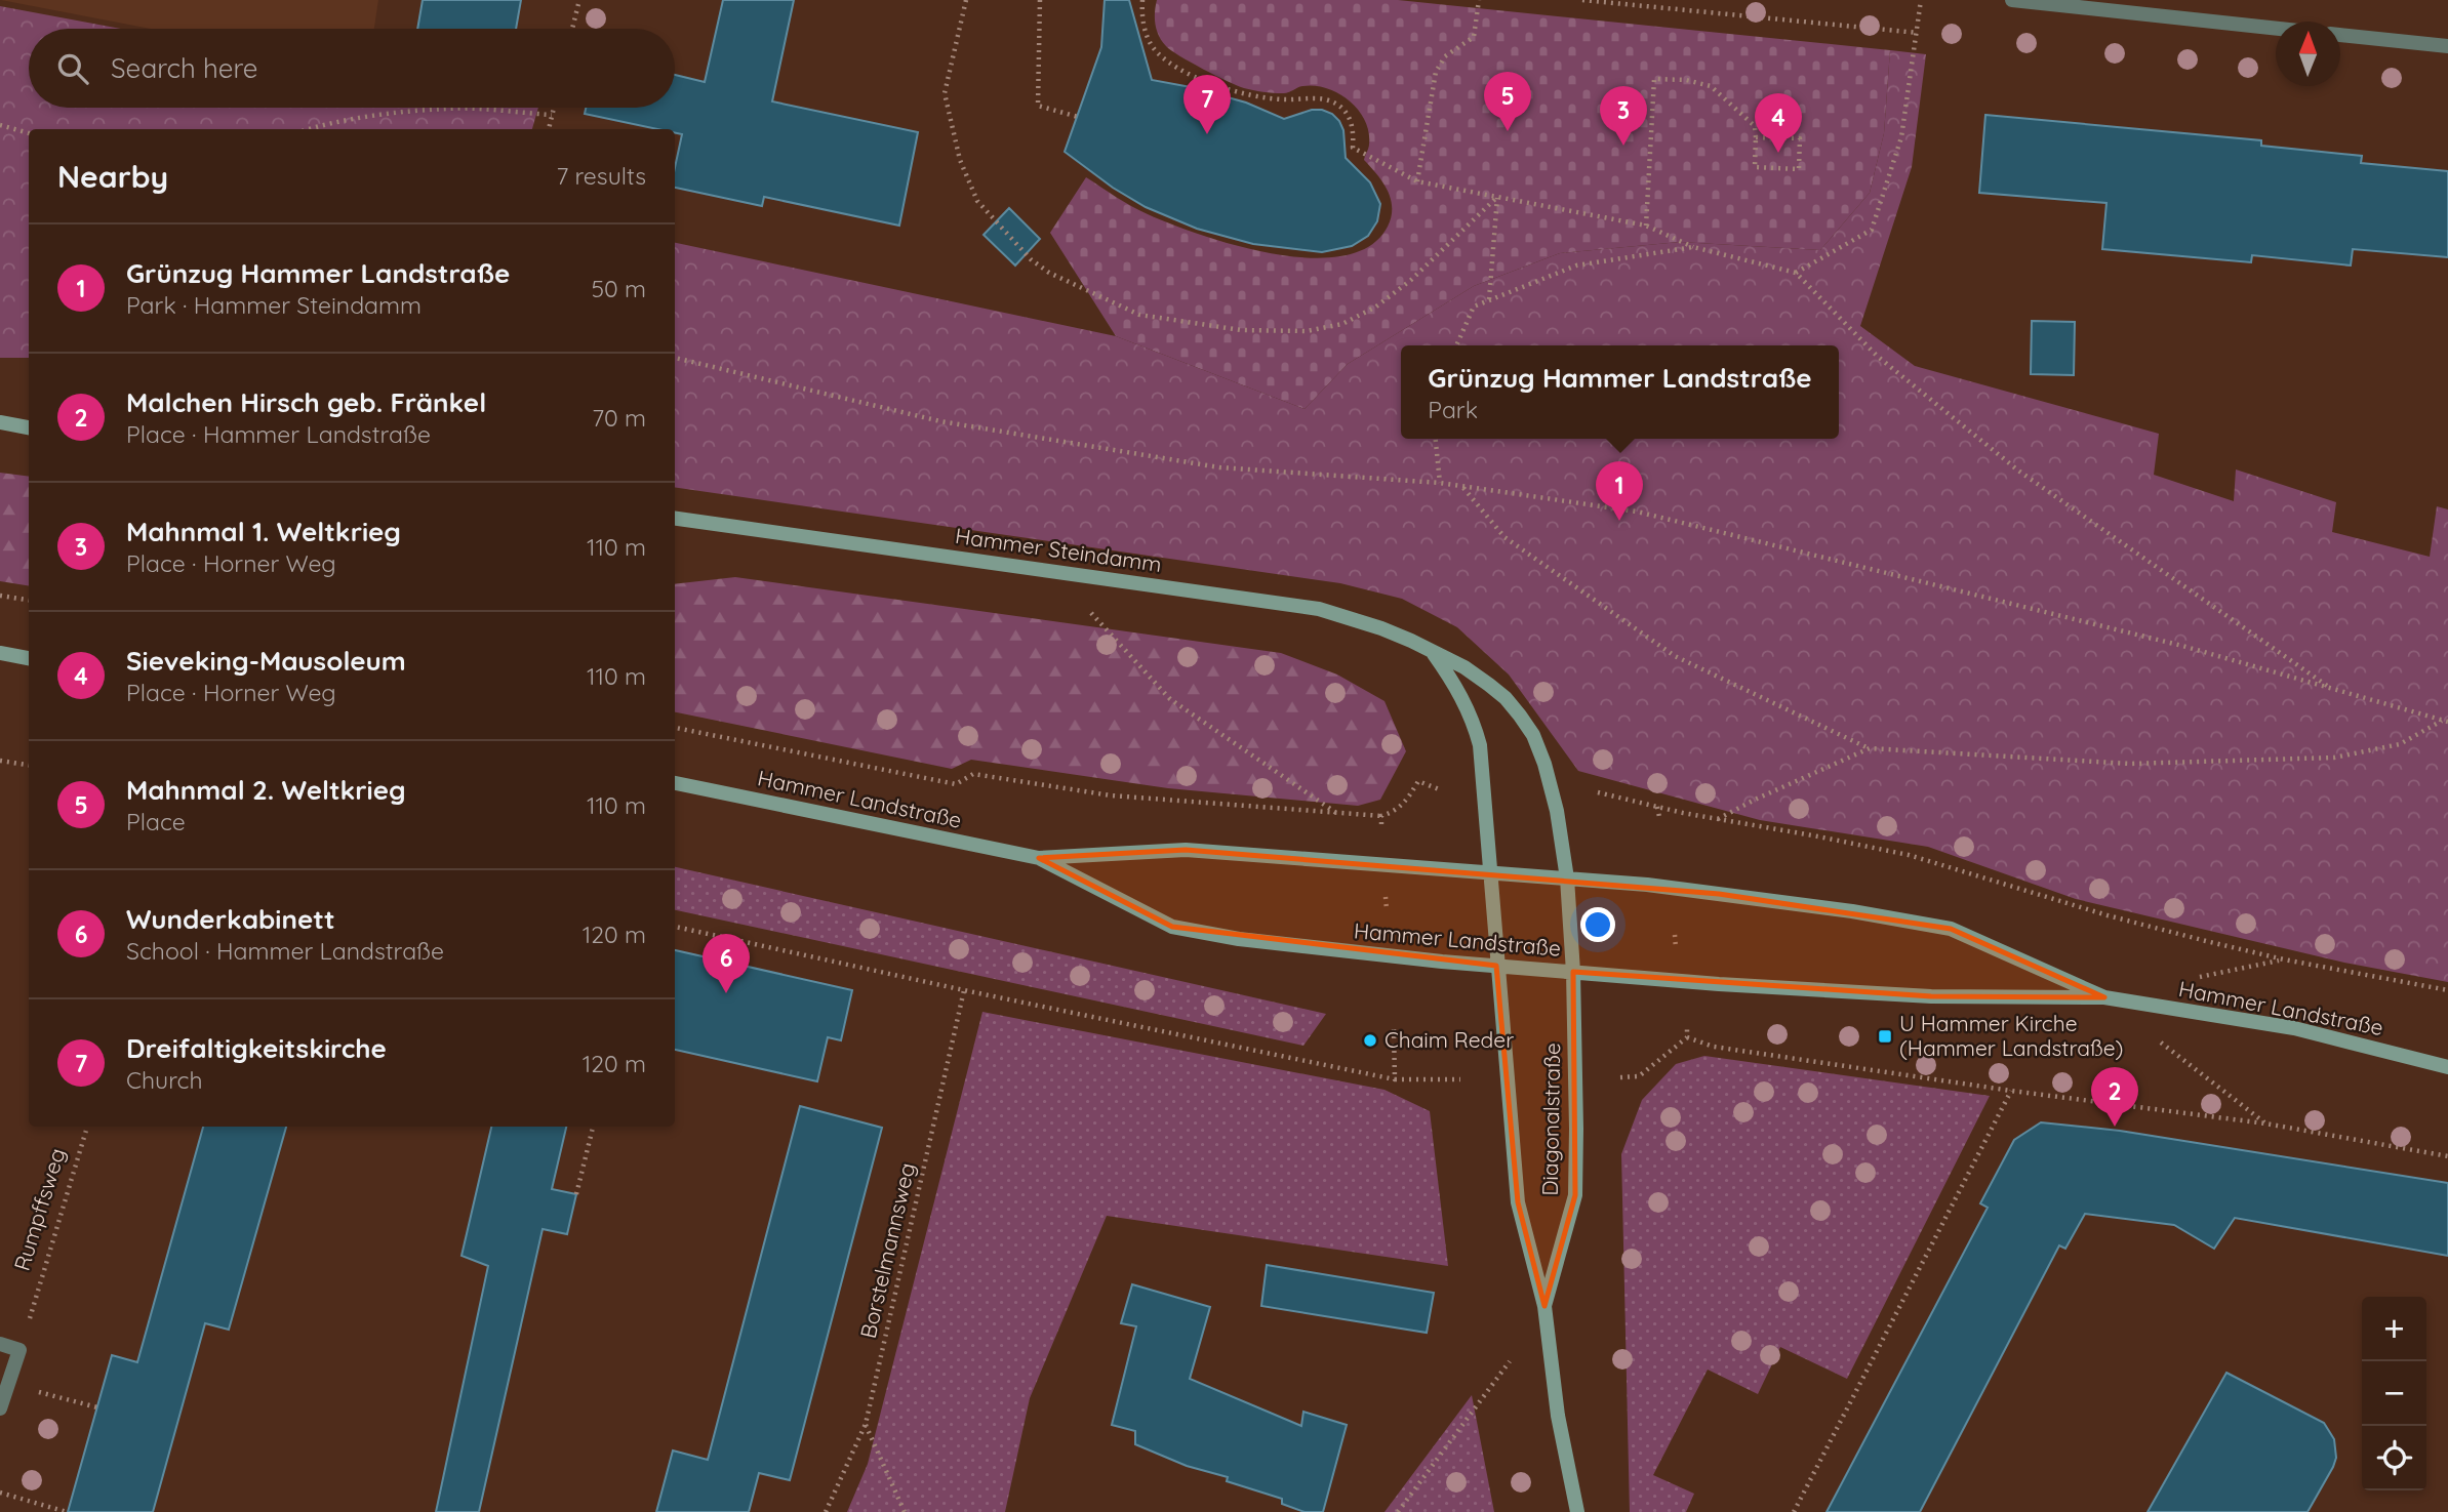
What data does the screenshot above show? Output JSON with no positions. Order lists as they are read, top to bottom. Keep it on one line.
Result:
{"streets":{"main road":["Hammer Steindamm","Hammer Landstraße","Diagonalstraße"],"path":["Rumpffsweg","Borstelmannsweg"]},"crossings":[["Hammer Steindamm","Hammer Landstraße"],["Hammer Steindamm","Diagonalstraße"],["Hammer Landstraße","Diagonalstraße"]],"places":{"transit":["U Hammer Kirche (Hammer Landstraße)"],"other":["Chaim Reder"]},"north":"top","page":{"search":"Search here","pins":["5","7","3","4","1","6","2"],"heading":["Nearby","7 results"],"list":[{"mark":"1","name":"Grünzug Hammer Landstraße","note":"Park · Hammer Steindamm","value":"50 m"},{"mark":"2","name":"Malchen Hirsch geb. Fränkel","note":"Place · Hammer Landstraße","value":"70 m"},{"mark":"3","name":"Mahnmal 1. Weltkrieg","note":"Place · Horner Weg","value":"110 m"},{"mark":"4","name":"Sieveking-Mausoleum","note":"Place · Horner Weg","value":"110 m"},{"mark":"5","name":"Mahnmal 2. Weltkrieg","note":"Place","value":"110 m"},{"mark":"6","name":"Wunderkabinett","note":"School · Hammer Landstraße","value":"120 m"},{"mark":"7","name":"Dreifaltigkeitskirche","note":"Church","value":"120 m"}],"popup":["Grünzug Hammer Landstraße","Park"],"map_buttons":["+","−"]}}
